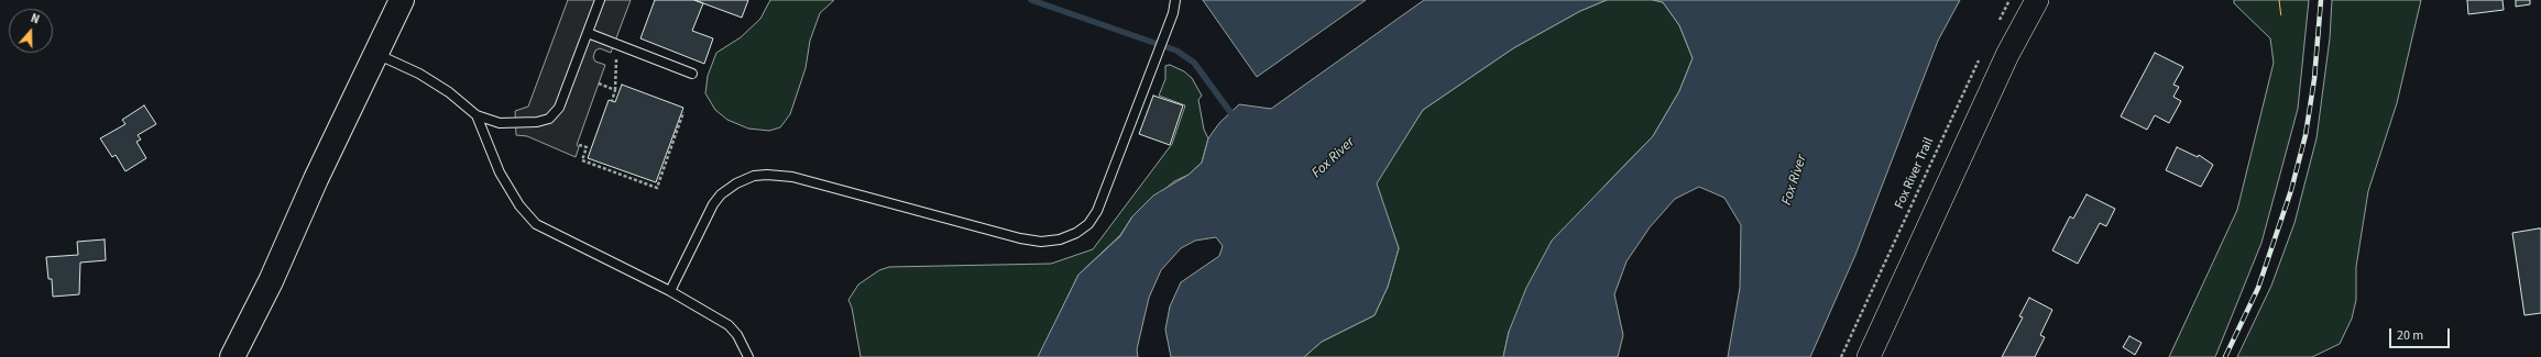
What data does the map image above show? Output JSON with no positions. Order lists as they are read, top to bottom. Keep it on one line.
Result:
{"streets":{"path":["Fox River Trail"]},"water":["Fox River"],"scale_bar":"20 m","north":"top"}
